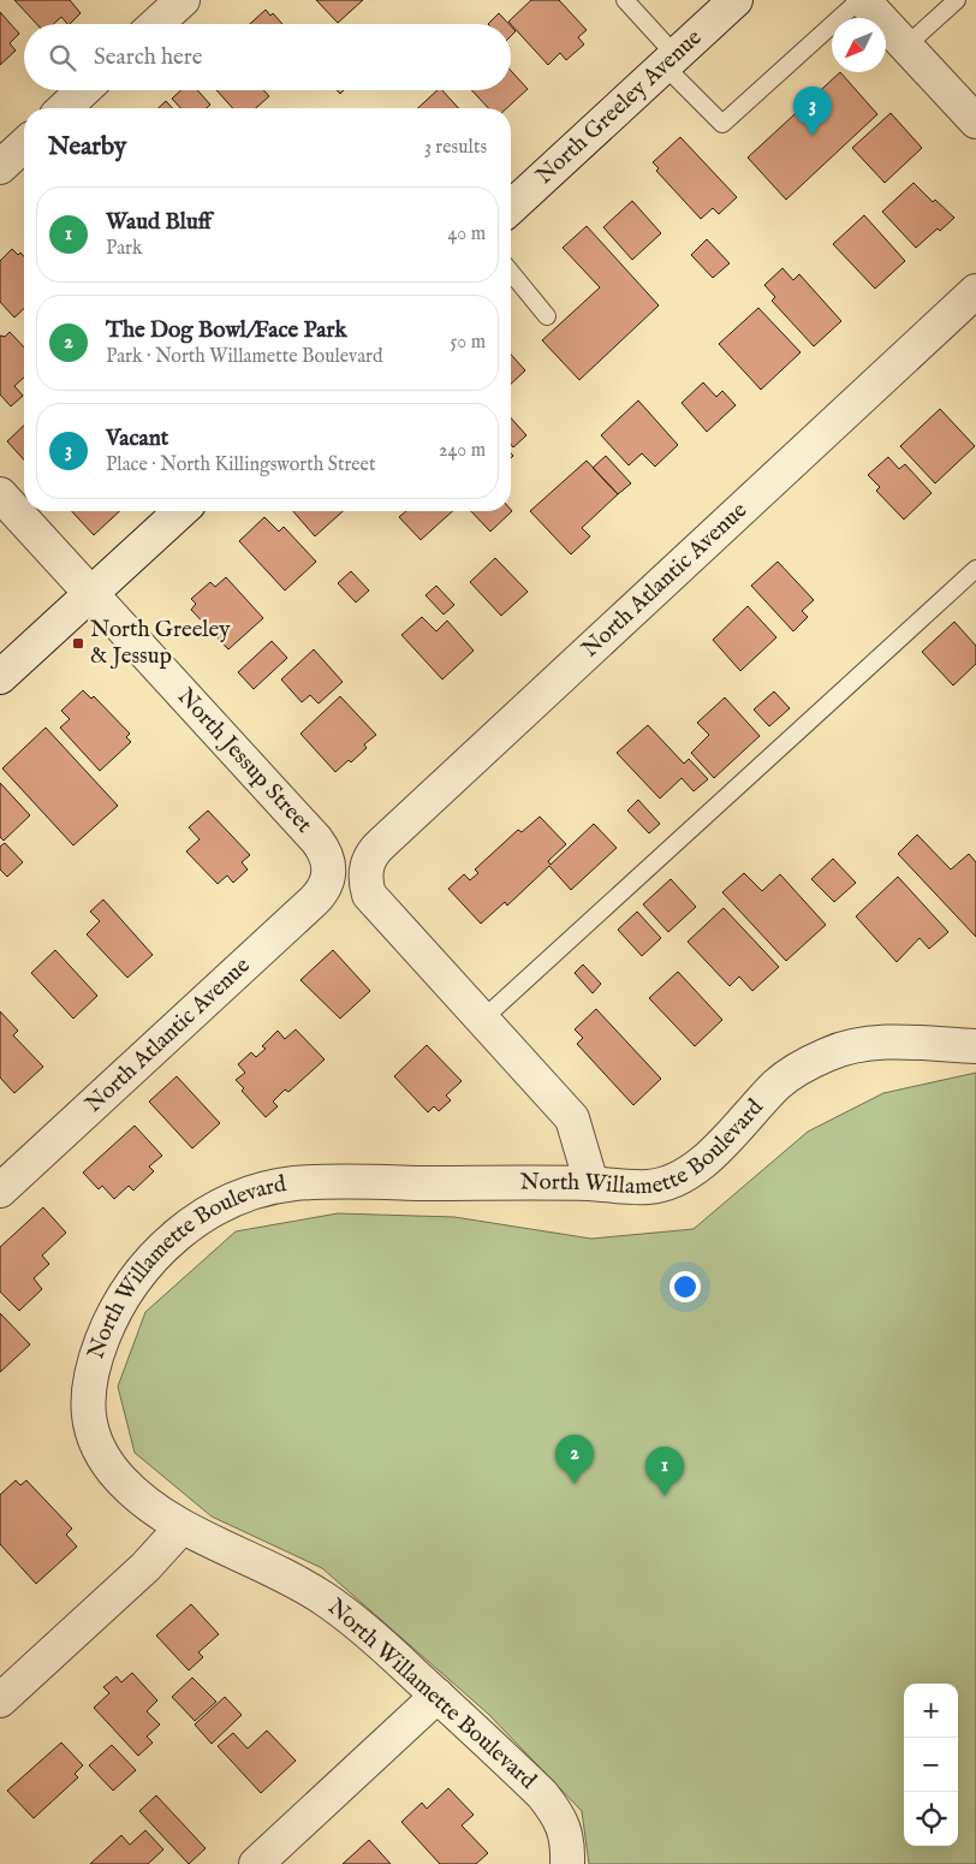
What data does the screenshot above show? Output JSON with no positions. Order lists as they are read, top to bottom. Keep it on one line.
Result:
{"streets":{"street":["North Greeley Avenue","North Atlantic Avenue","North Jessup Street","North Willamette Boulevard"]},"crossings":[["North Atlantic Avenue","North Jessup Street"]],"places":{"transit":["North Greeley & Jessup"]},"north":"bottom left","page":{"search":"Search here","pins":["3","2","1"],"heading":["Nearby","3 results"],"list":[{"mark":"1","name":"Waud Bluff","note":"Park","value":"40 m"},{"mark":"2","name":"The Dog Bowl/Face Park","note":"Park · North Willamette Boulevard","value":"50 m"},{"mark":"3","name":"Vacant","note":"Place · North Killingsworth Street","value":"240 m"}],"map_buttons":["+","−"]}}
